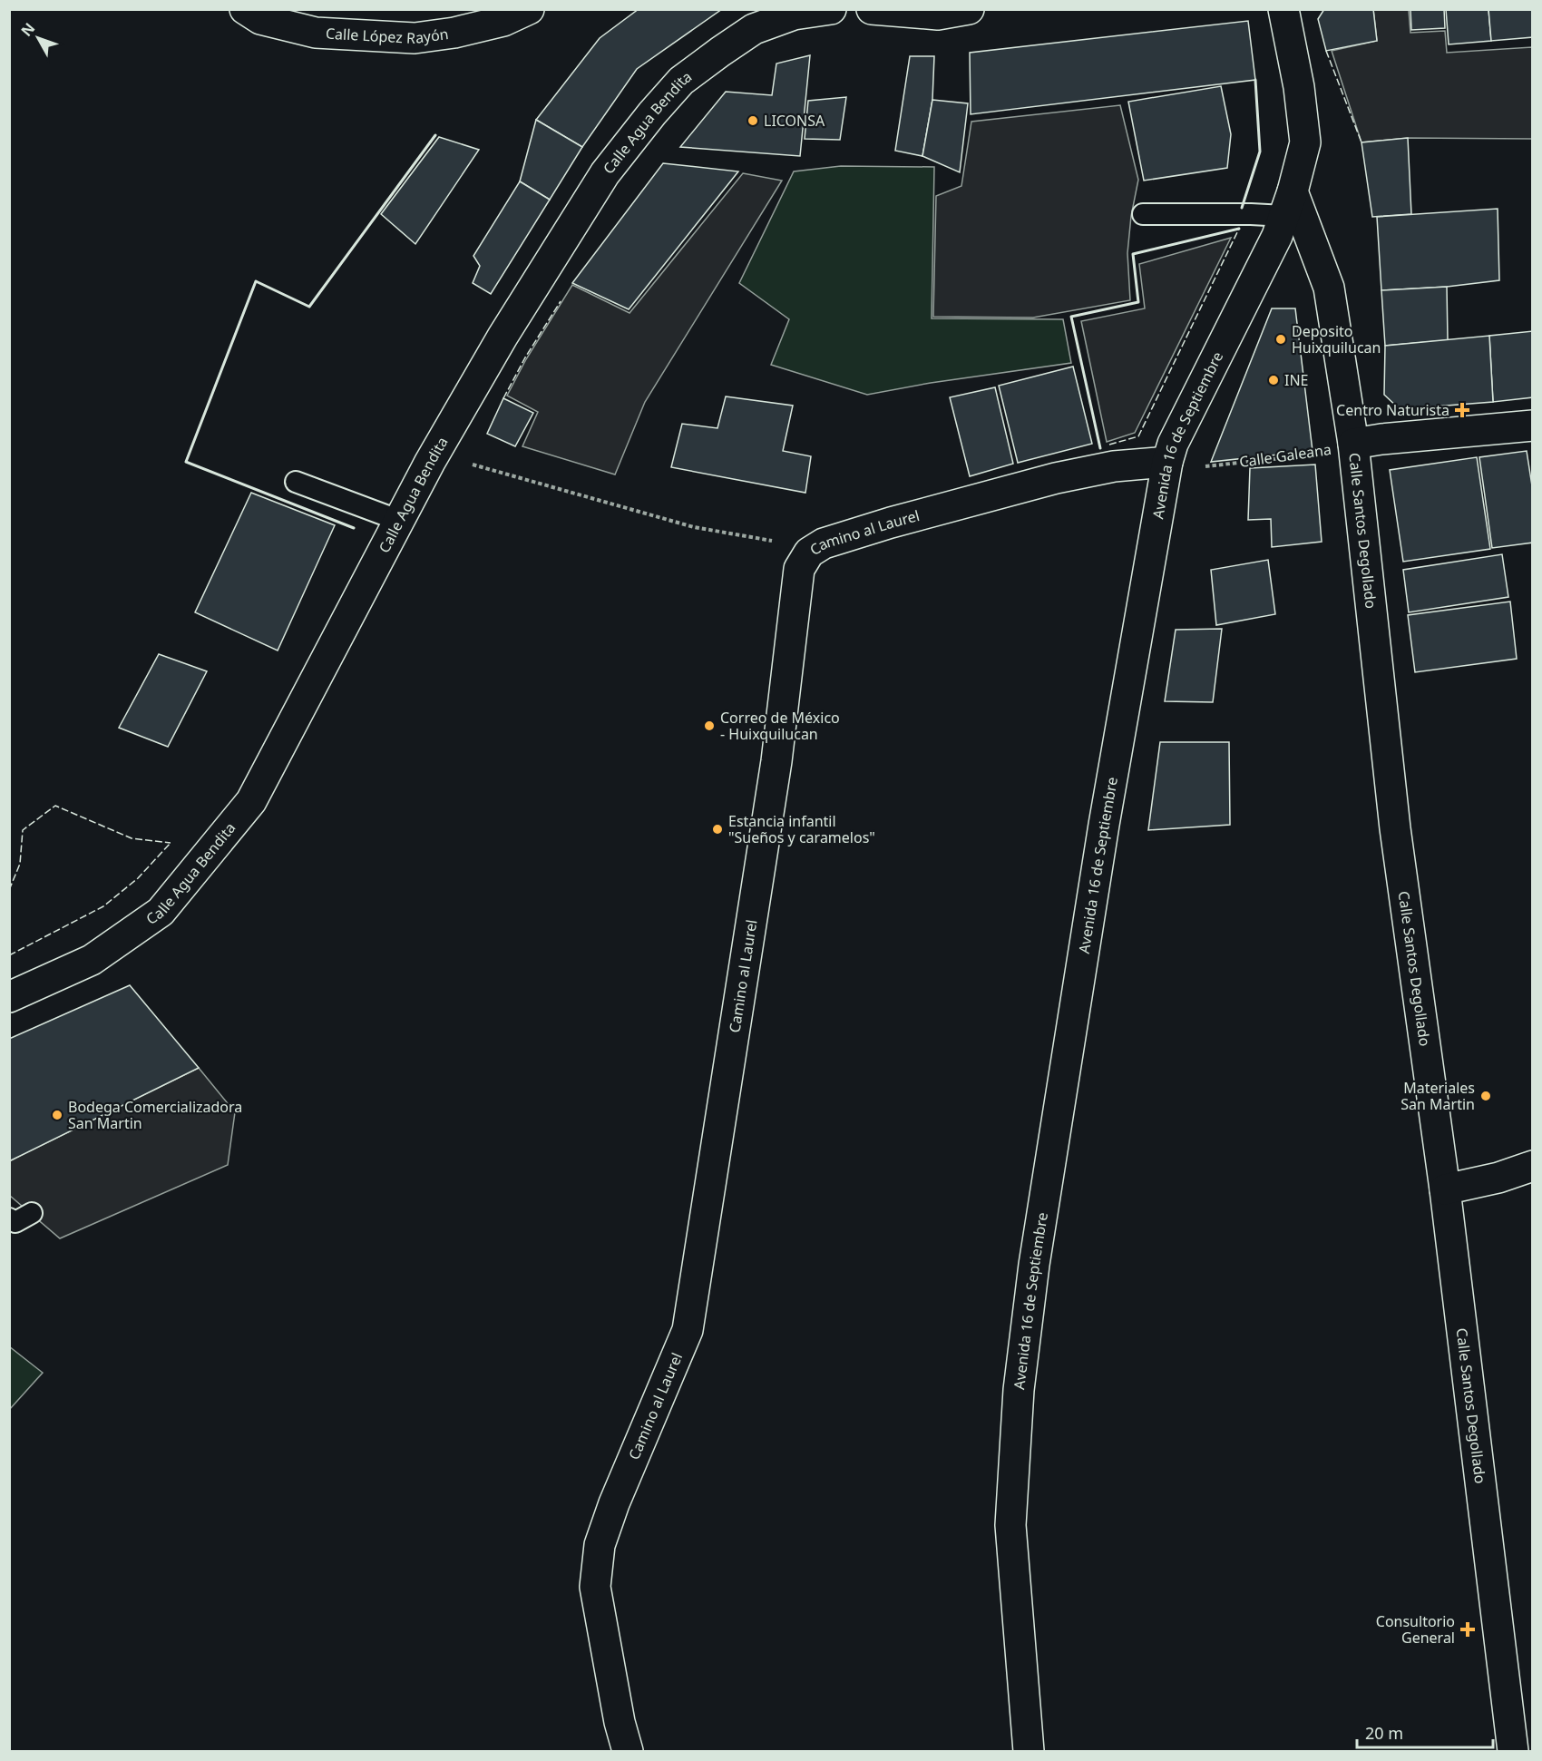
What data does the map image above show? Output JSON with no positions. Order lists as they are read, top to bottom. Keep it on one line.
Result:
{"streets":{"street":["Calle López Rayón","Calle Agua Bendita","Avenida 16 de Septiembre","Calle Santos Degollado","Camino al Laurel"],"path":["Calle Galeana"]},"crossings":[["Avenida 16 de Septiembre","Calle Galeana"],["Avenida 16 de Septiembre","Calle Santos Degollado"],["Avenida 16 de Septiembre","Camino al Laurel"],["Calle Galeana","Calle Santos Degollado"],["Calle Galeana","Camino al Laurel"]],"places":{"other":["LICONSA","Deposito Huixquilucan","INE","Correo de México - Huixquilucan","Estancia infantil \"Sueños y caramelos\"","Materiales San Martin","Bodega Comercializadora San Martin"],"health":["Centro Naturista","Consultorio General"]},"scale_bar":"20 m","north":"top left"}
